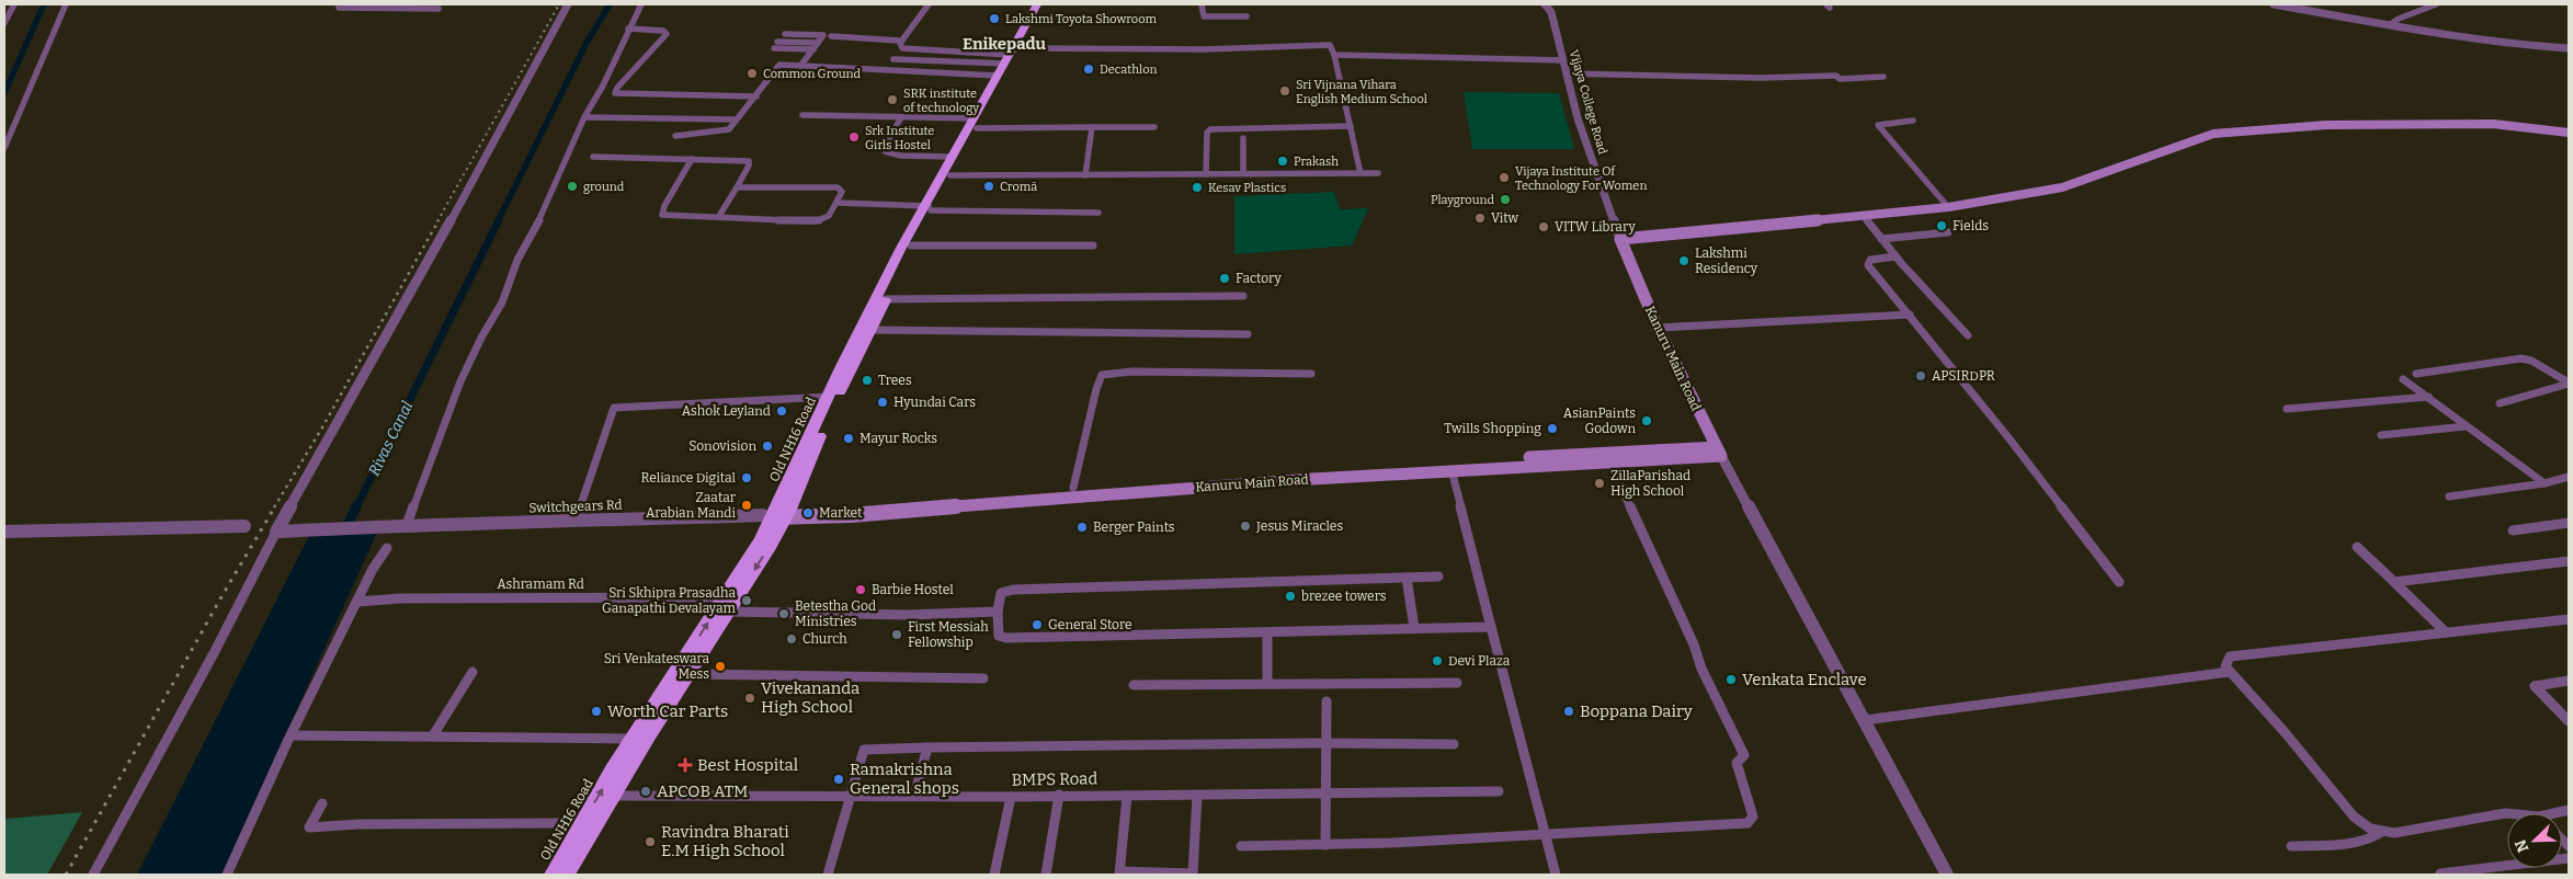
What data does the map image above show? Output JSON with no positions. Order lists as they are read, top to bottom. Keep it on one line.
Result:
{"streets":{"main road":["Kanuru Main Road","Old NH16 Road"],"street":["Vijaya College Road","Switchgears Rd","Ashramam Rd","BMPS Road"]},"crossings":[["Vijaya College Road","Kanuru Main Road"],["Kanuru Main Road","Old NH16 Road"],["Kanuru Main Road","Switchgears Rd"],["Old NH16 Road","Switchgears Rd"],["Old NH16 Road","Ashramam Rd"],["Old NH16 Road","BMPS Road"]],"districts":["Enikepadu"],"water":["Rivas Canal"],"places":{"other":["Lakshmi Toyota Showroom","Decathlon","Common Ground","Sri Vijnana Vihara English Medium School","SRK institute of technology","Srk Institute Girls Hostel","Prakash","Vijaya Institute Of Technology For Women","ground","Cromā","Kesav Plastics","Playground","Vitw","Fields","VITW Library","Lakshmi Residency","Factory","APSIRDPR","Trees","Hyundai Cars","Ashok Leyland","AsianPaints Godown","Twills Shopping","Mayur Rocks","Sonovision","Reliance Digital","ZillaParishad High School","Zaatar Arabian Mandi","Market","Jesus Miracles","Berger Paints","Barbie Hostel","brezee towers","Sri Skhipra Prasadha Ganapathi Devalayam","Betestha God Ministries","General Store","First Messiah Fellowship","Church","Devi Plaza","Sri Venkateswara Mess","Venkata Enclave","Vivekananda High School","Worth Car Parts","Boppana Dairy","Ramakrishna General shops","APCOB ATM","Ravindra Bharati E.M High School"],"health":["Best Hospital"]},"north":"bottom left"}
